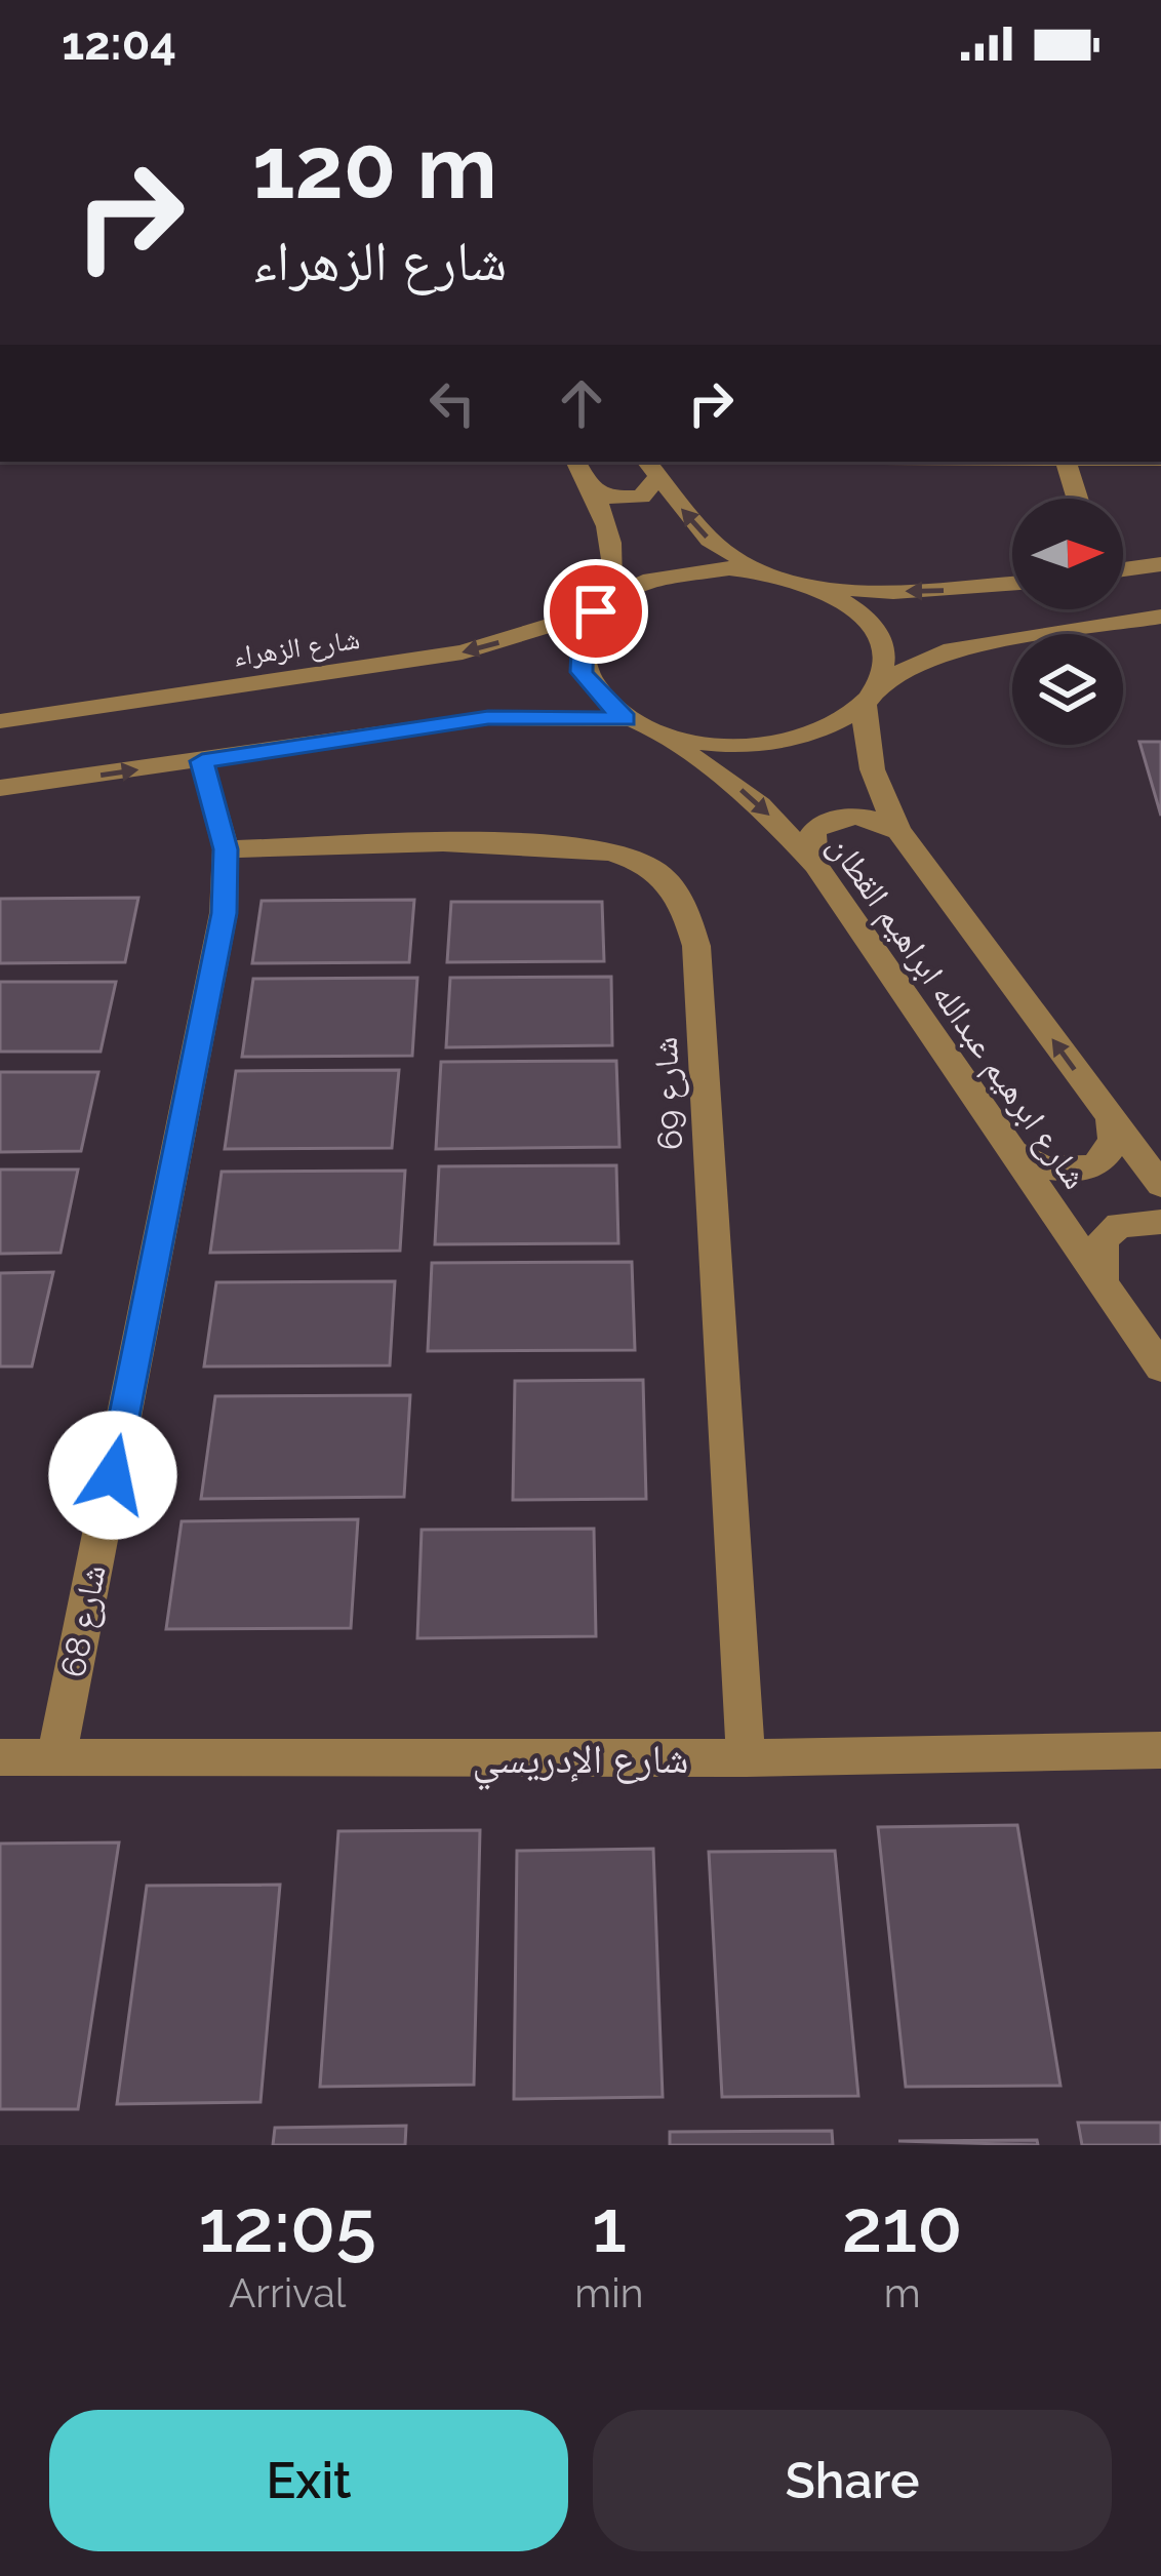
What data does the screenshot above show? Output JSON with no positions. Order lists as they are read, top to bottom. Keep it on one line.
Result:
{"streets":{"street":["شارع الزهراء","شارع ابرهيم عبدالله ابراهيم القطان","شارع 69","شارع 68","شارع الإدريسي"]},"crossings":[["شارع الزهراء","شارع ابرهيم عبدالله ابراهيم القطان"],["شارع 69","شارع 68"],["شارع 69","شارع الإدريسي"],["شارع 68","شارع الإدريسي"]],"north":"right","page":{"status":"12:04","turn":["120 m","شارع الزهراء"],"eta":["12:05","Arrival","1","min","210","m"],"buttons":["Exit","Share"]}}
